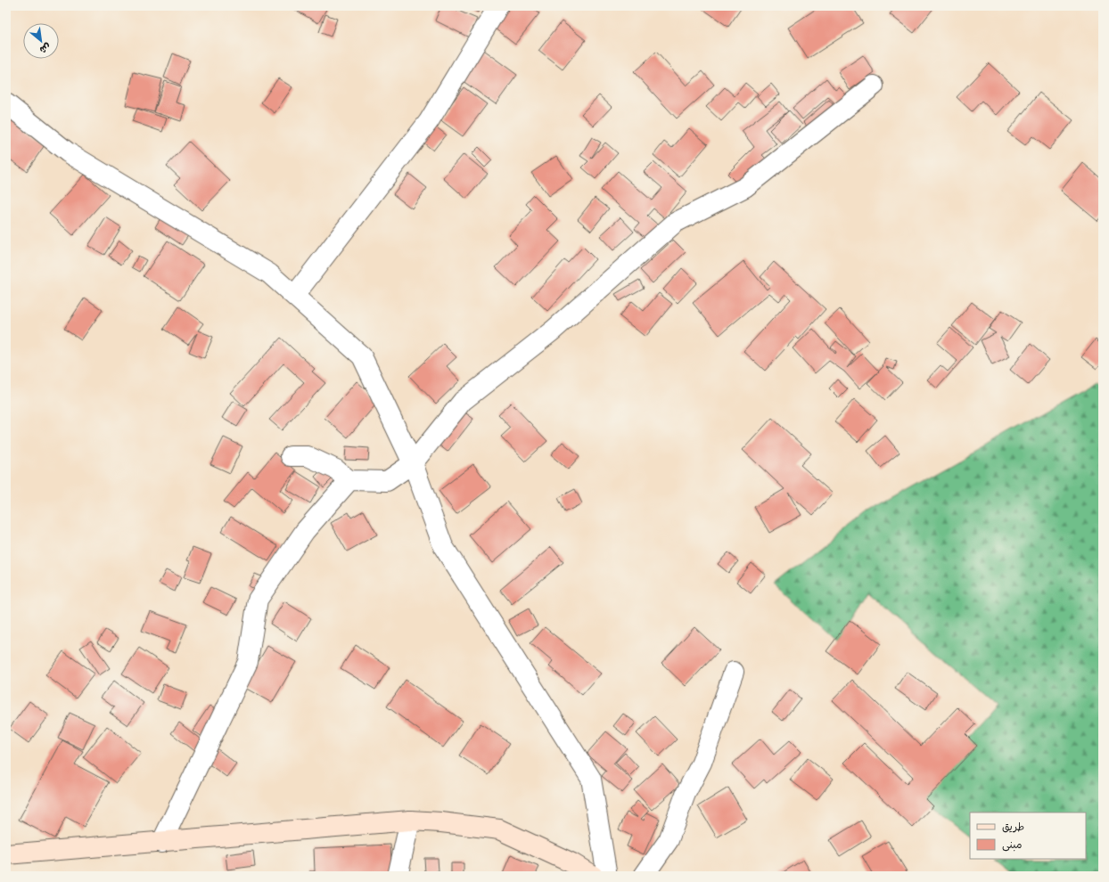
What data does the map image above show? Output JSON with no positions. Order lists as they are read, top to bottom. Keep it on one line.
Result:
{"legend":["طريق","مبنى"],"north":"bottom right"}
